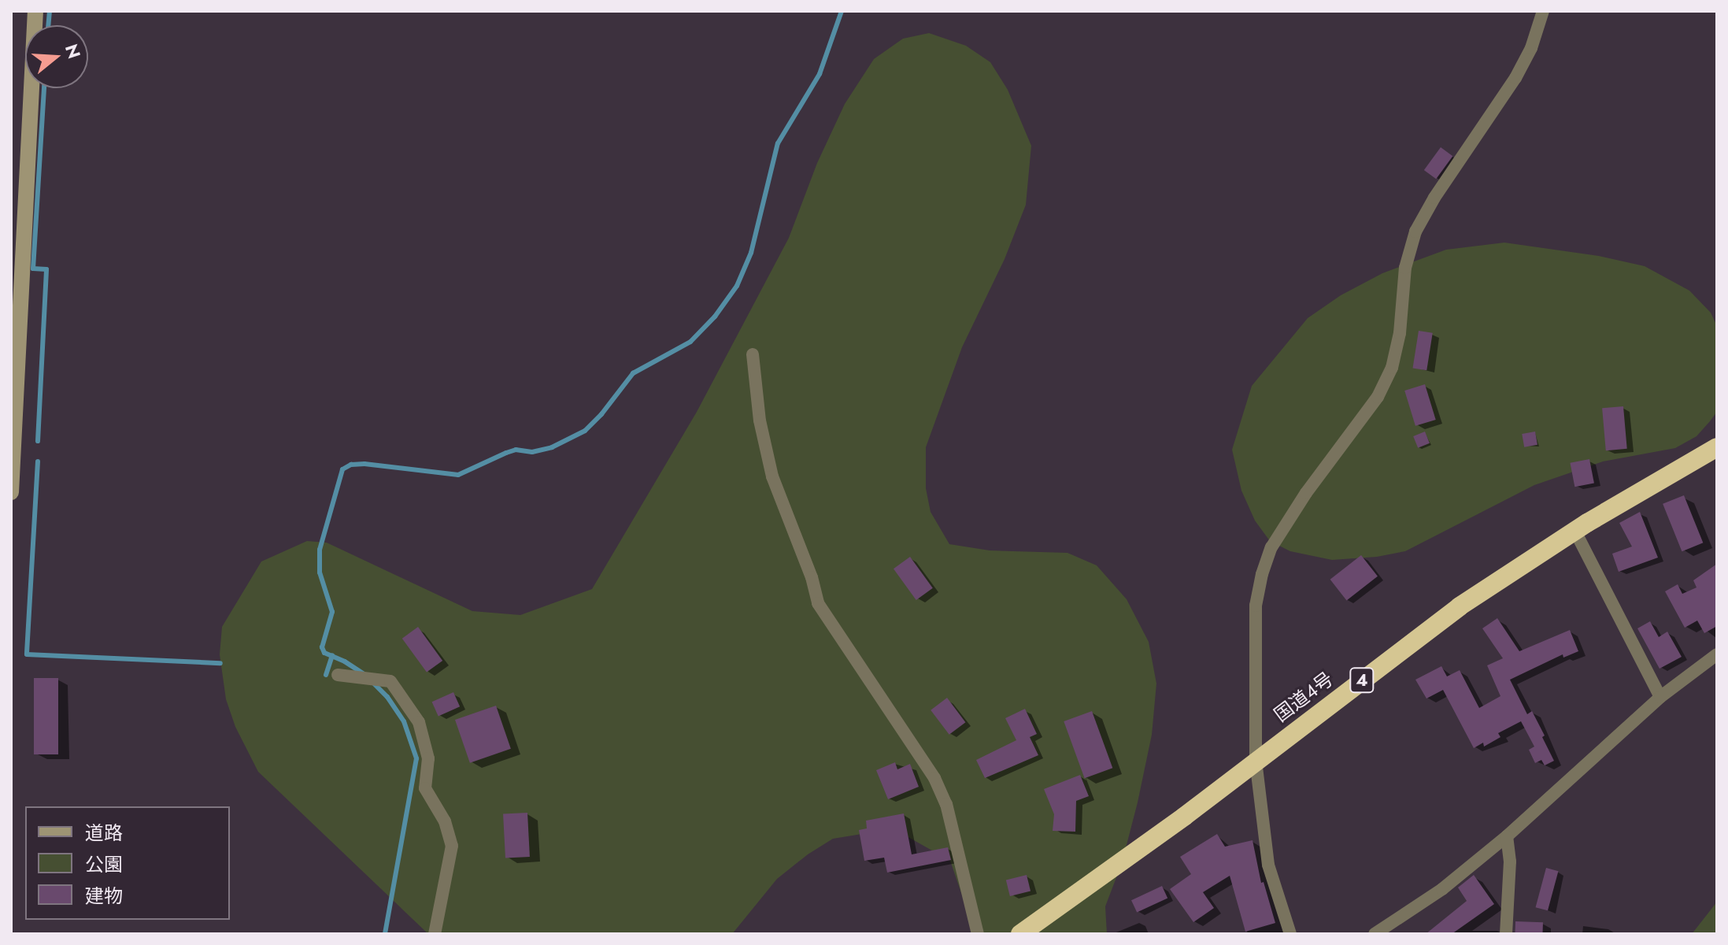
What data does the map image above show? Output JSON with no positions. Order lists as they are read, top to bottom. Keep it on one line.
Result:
{"streets":{"highway":["4","国道4号"]},"legend":["道路","公園","建物"],"north":"right"}
